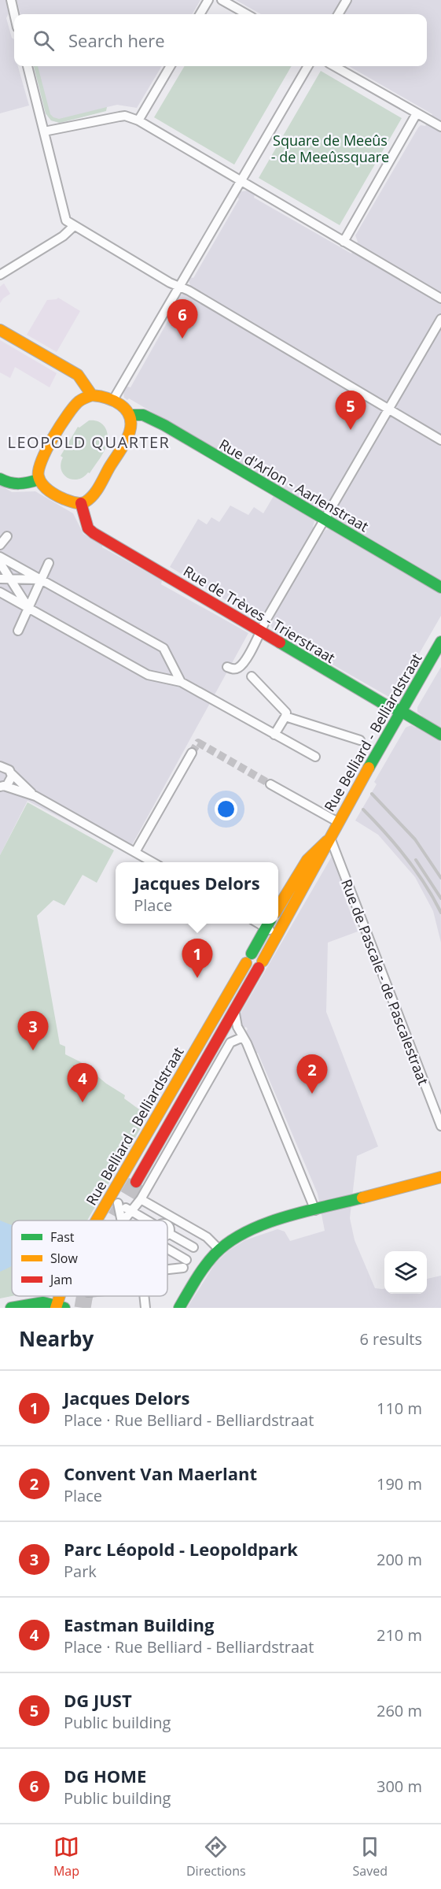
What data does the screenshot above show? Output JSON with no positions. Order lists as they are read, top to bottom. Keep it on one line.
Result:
{"streets":{"street":["Rue d'Arlon - Aarlenstraat","Rue de Trèves - Trierstraat","Rue Belliard - Belliardstraat","Rue de Pascale - de Pascalestraat"]},"crossings":[["Rue de Trèves - Trierstraat","Rue Belliard - Belliardstraat"],["Rue Belliard - Belliardstraat","Rue de Pascale - de Pascalestraat"]],"districts":["LEOPOLD QUARTER"],"parks":["Square de Meeûs - de Meeûssquare"],"legend":["Fast","Slow","Jam"],"page":{"search":"Search here","pins":["6","5","1","3","2","4"],"popup":["Jacques Delors","Place"],"heading":["Nearby","6 results"],"list":[{"mark":"1","name":"Jacques Delors","note":"Place · Rue Belliard - Belliardstraat","value":"110 m"},{"mark":"2","name":"Convent Van Maerlant","note":"Place","value":"190 m"},{"mark":"3","name":"Parc Léopold - Leopoldpark","note":"Park","value":"200 m"},{"mark":"4","name":"Eastman Building","note":"Place · Rue Belliard - Belliardstraat","value":"210 m"},{"mark":"5","name":"DG JUST","note":"Public building","value":"260 m"},{"mark":"6","name":"DG HOME","note":"Public building","value":"300 m"}],"nav":["Map","Directions","Saved"]}}
